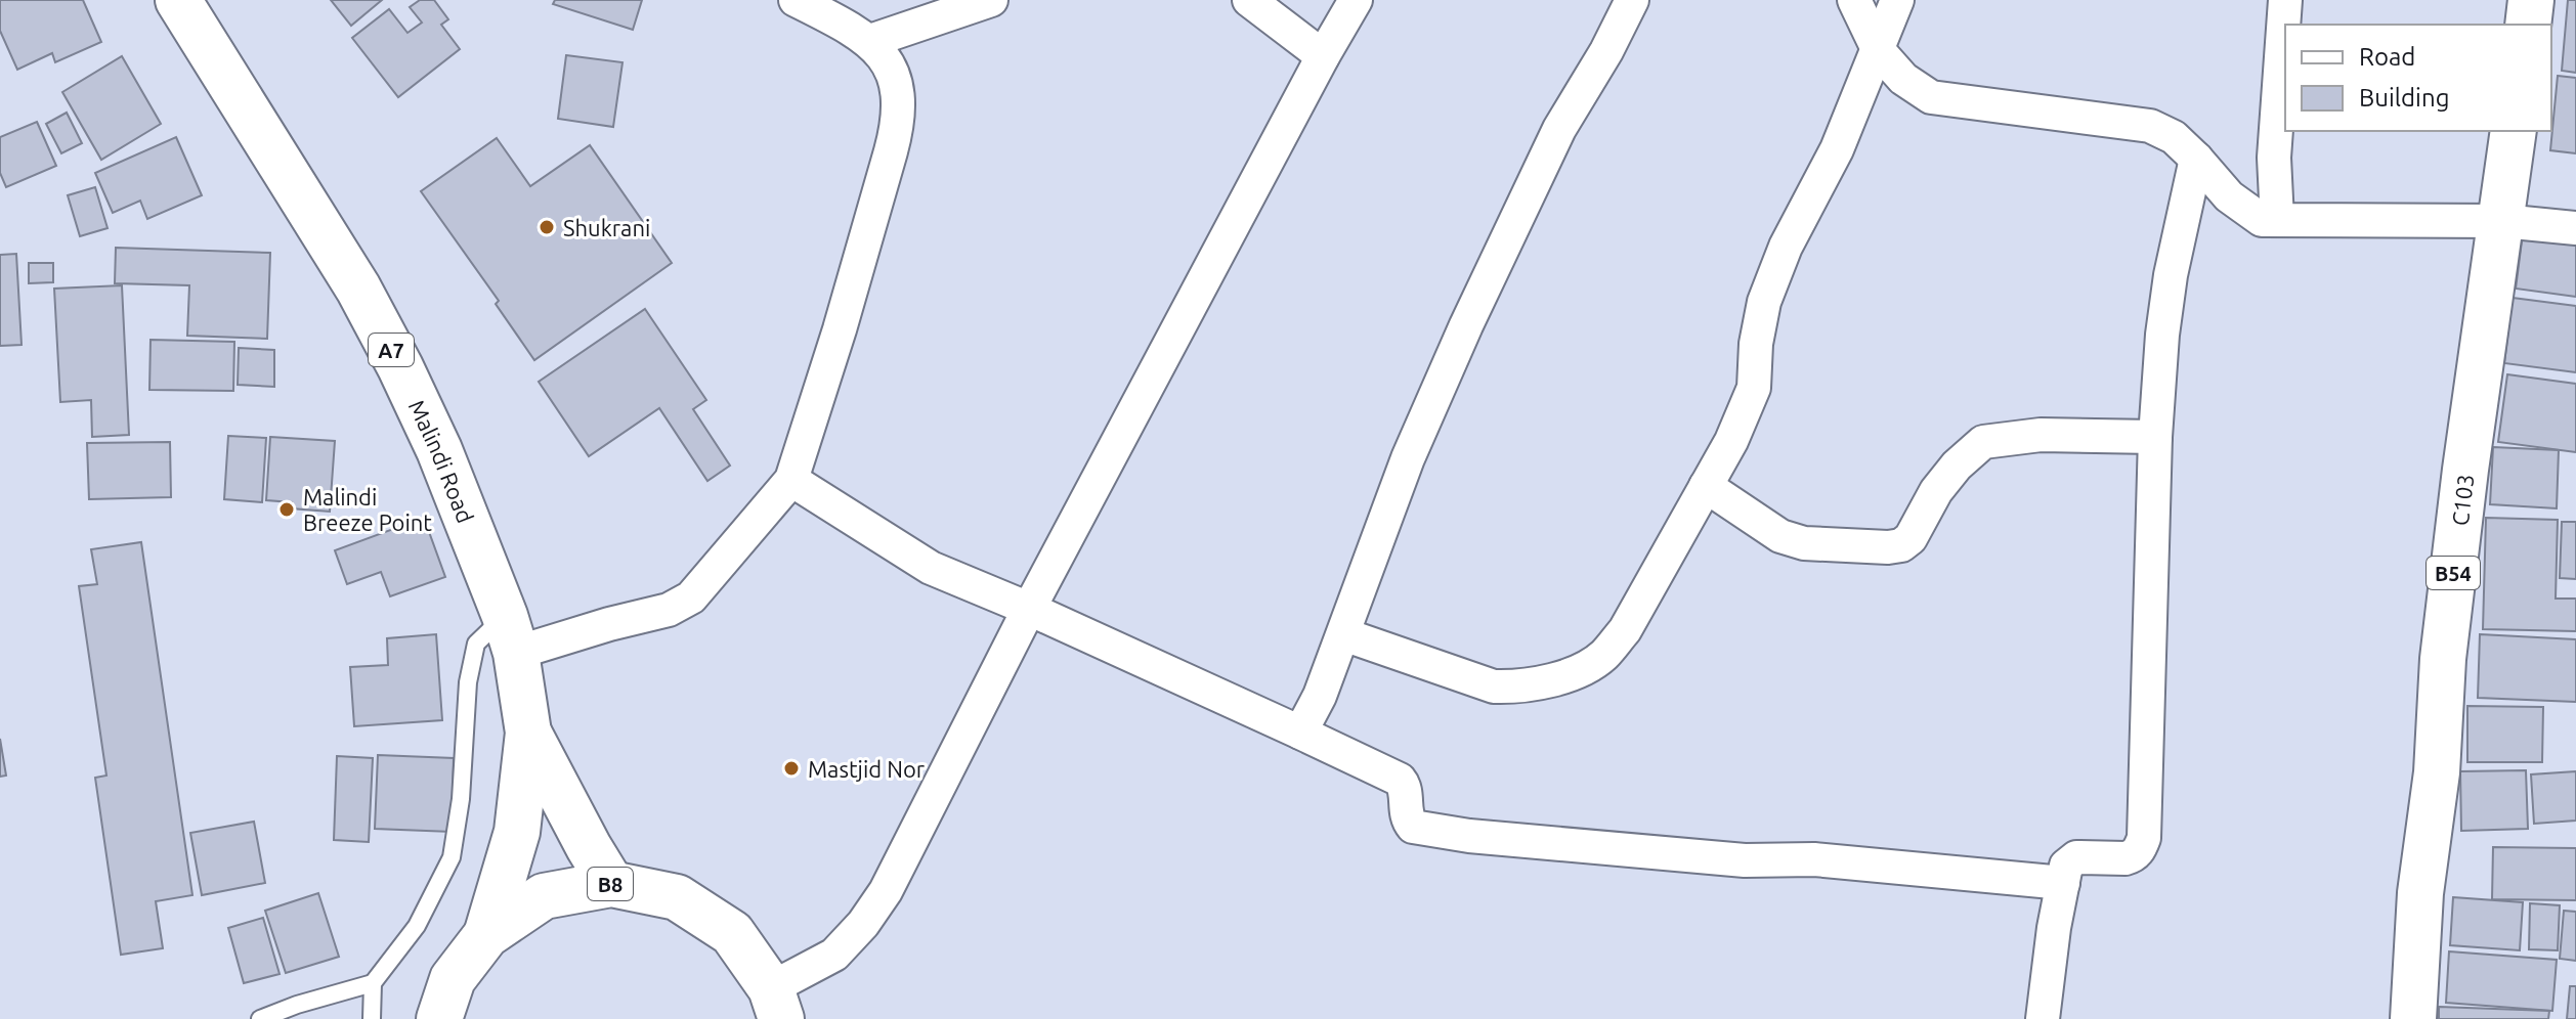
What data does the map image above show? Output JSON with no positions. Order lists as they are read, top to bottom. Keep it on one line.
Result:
{"streets":{"highway":["A7","Malindi Road","C103","B54","B8"]},"crossings":[["Malindi Road","B8"]],"places":["Shukrani","Malindi Breeze Point","Mastjid Nor"],"legend":["Road","Building"]}
